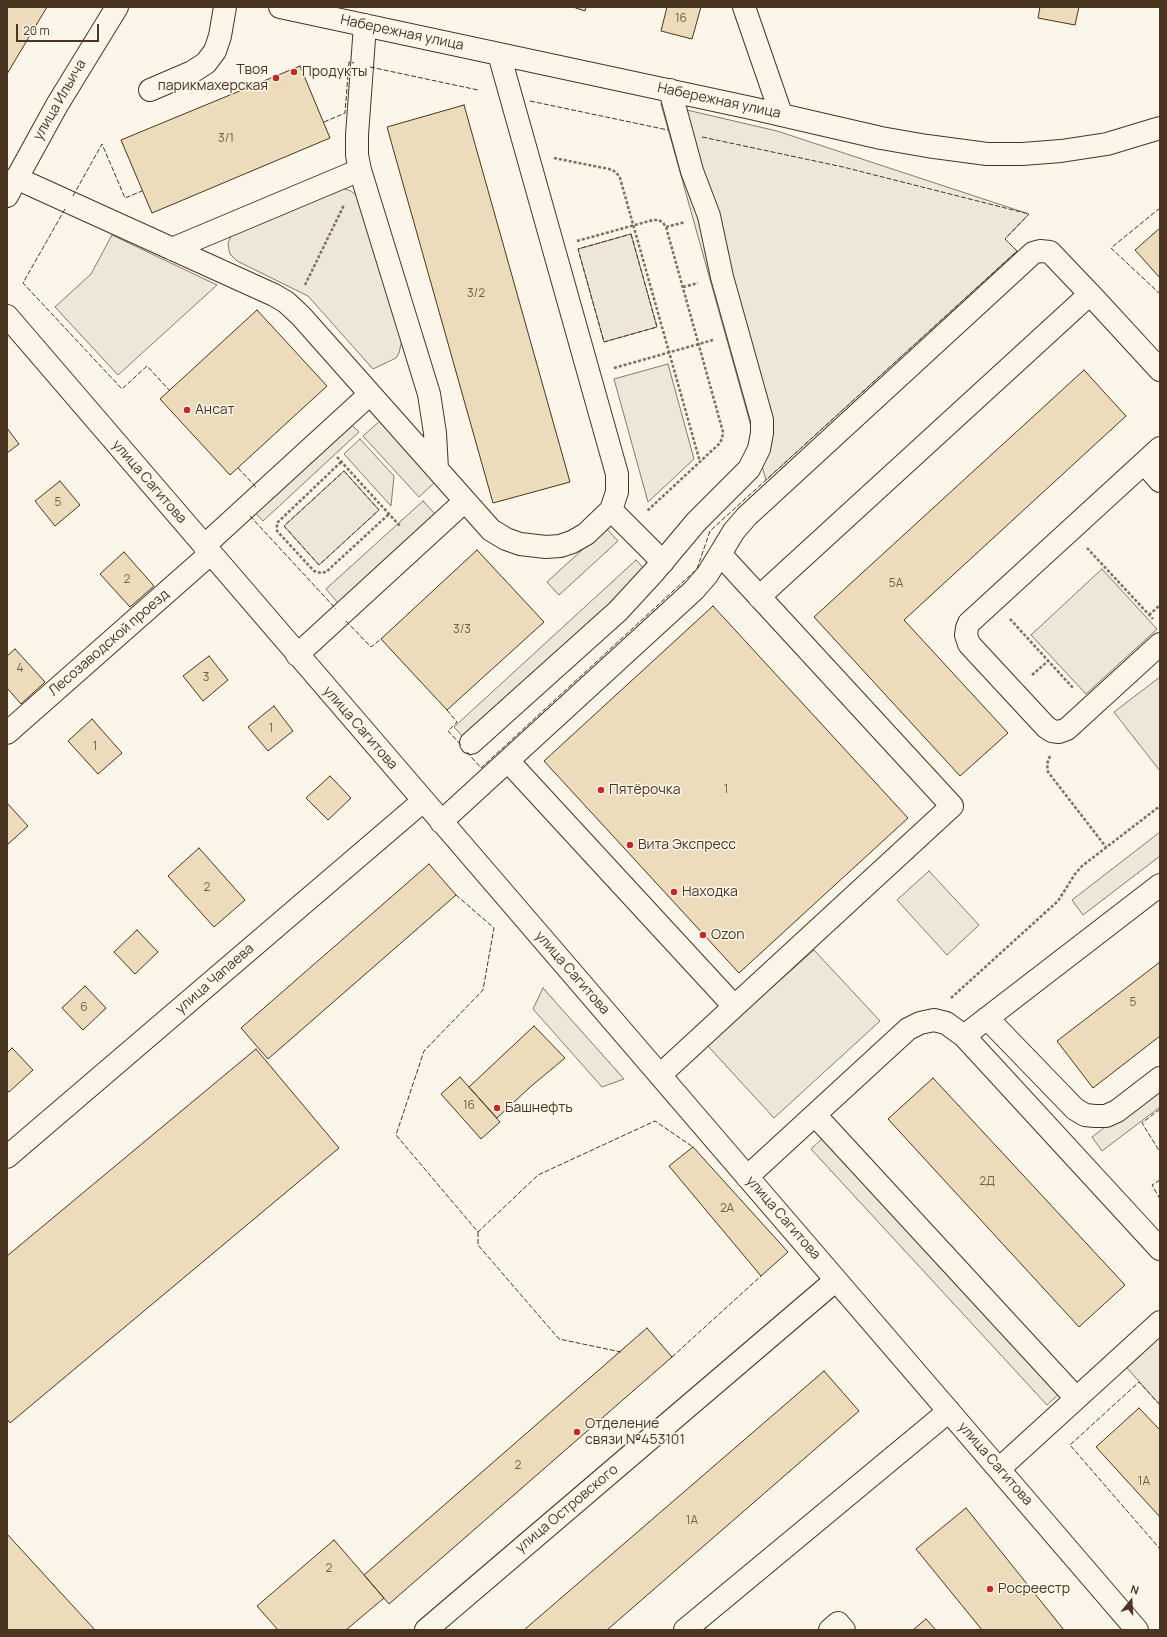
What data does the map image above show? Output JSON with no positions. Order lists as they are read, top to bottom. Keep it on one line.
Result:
{"streets":{"street":["Набережная улица","улица Ильича","улица Сагитова","Лесозаводской проезд","улица Чапаева","улица Островского"]},"crossings":[["улица Сагитова","Лесозаводской проезд"],["улица Сагитова","улица Чапаева"],["улица Сагитова","улица Островского"]],"places":["Продукты","Твоя парикмахерская","Ансат","Пятёрочка","Вита Экспресс","Находка","Ozon","Башнефть","Отделение связи №453101","Росреестр"],"house_numbers":["16","3/1","3/2","5","2","5А","3/3","4","3","1","1","1","2","5","6","16","2Д","2А","2","1А","1А","2"],"scale_bar":"20 m","north":"top"}
